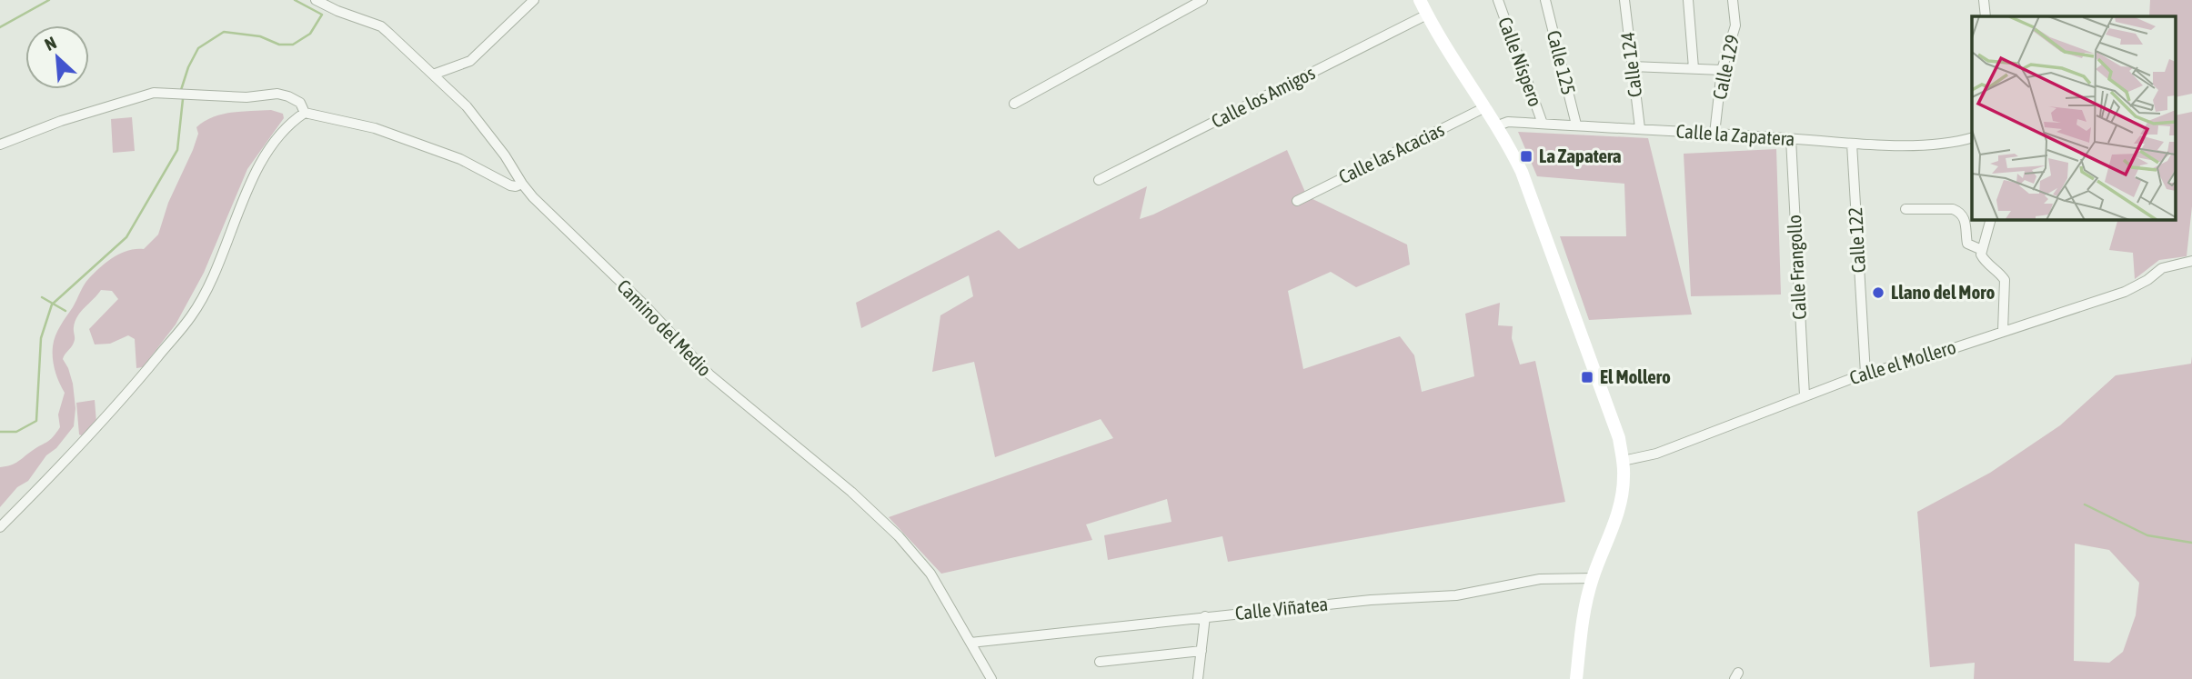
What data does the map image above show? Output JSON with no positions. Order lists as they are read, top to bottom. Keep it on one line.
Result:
{"streets":{"street":["Calle Níspero","Calle 125","Calle 124","Calle 129","Calle los Amigos","Calle la Zapatera","Calle las Acacias","Calle 122","Calle Frangollo","Camino del Medio","Calle el Mollero","Calle Viñatea"]},"crossings":[["Calle Níspero","Calle la Zapatera"],["Calle 125","Calle la Zapatera"],["Calle 124","Calle la Zapatera"],["Calle 129","Calle la Zapatera"],["Calle la Zapatera","Calle 122"],["Calle la Zapatera","Calle Frangollo"],["Calle 122","Calle el Mollero"],["Calle Frangollo","Calle el Mollero"],["Camino del Medio","Calle Viñatea"]],"places":{"transit":["La Zapatera","El Mollero"],"other":["Llano del Moro"]},"north":"top left"}
